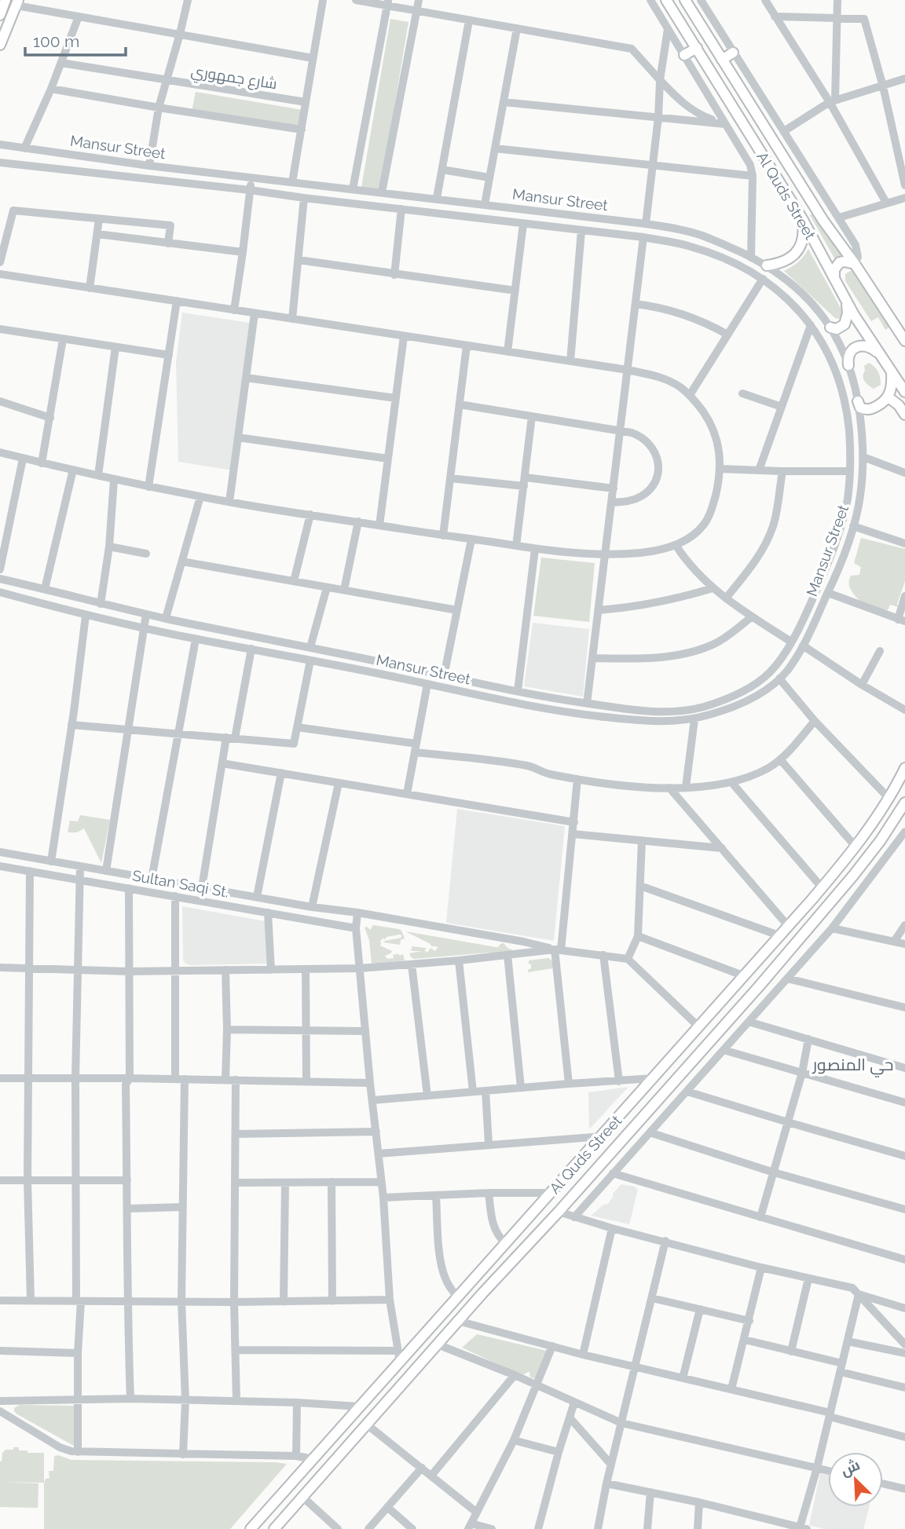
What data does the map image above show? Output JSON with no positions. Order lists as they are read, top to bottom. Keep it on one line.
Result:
{"streets":{"main road":["Al Quds Street"],"street":["شارع جمهوري","Mansur Street","Sultan Saqi St."]},"crossings":[["Mansur Street","Al Quds Street"]],"districts":["حي المنصور"],"scale_bar":"100 m","north":"top left"}
